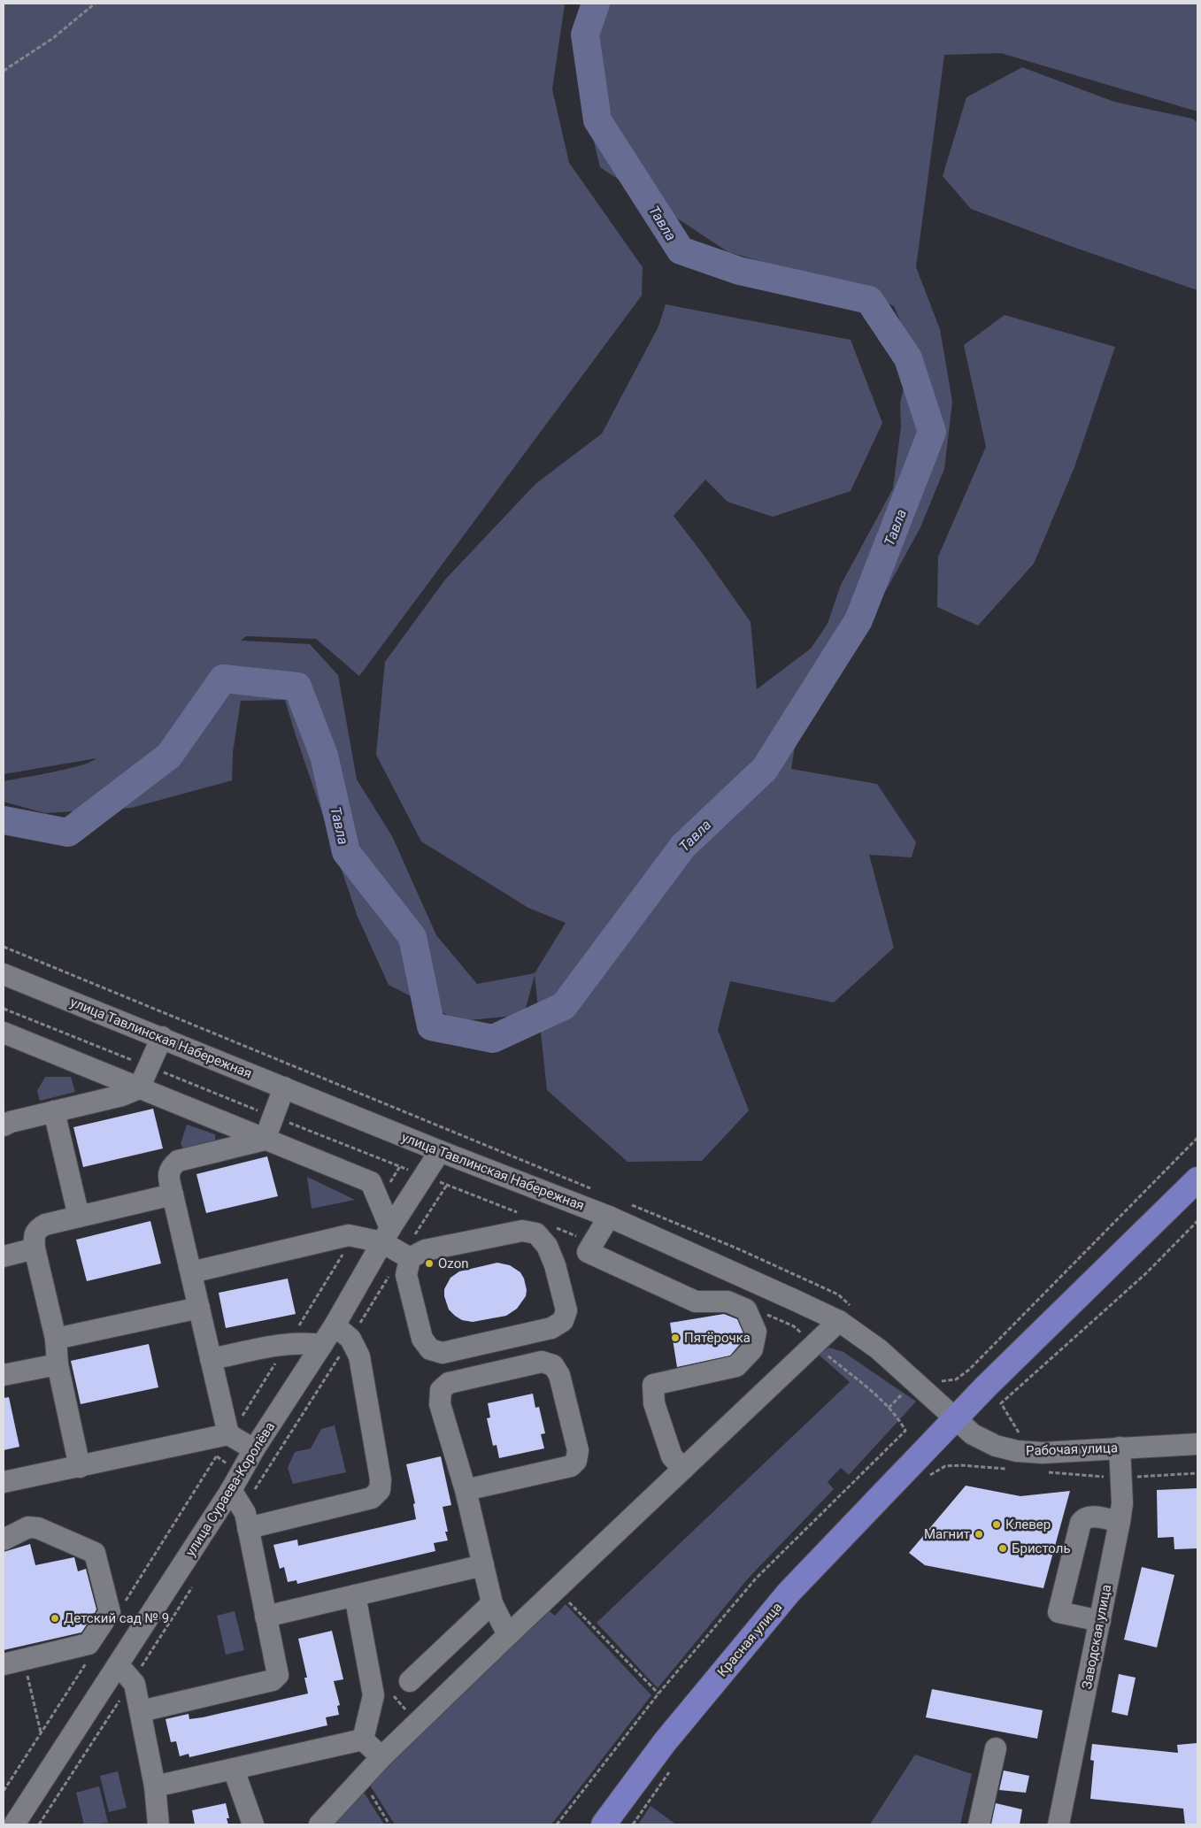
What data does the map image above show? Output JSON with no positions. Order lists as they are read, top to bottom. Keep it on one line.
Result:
{"streets":{"main road":["Красная улица"],"street":["улица Тавлинская Набережная","Рабочая улица","улица Сураева-Королёва","Заводская улица"]},"crossings":[["улица Тавлинская Набережная","Рабочая улица"],["улица Тавлинская Набережная","улица Сураева-Королёва"],["улица Тавлинская Набережная","Красная улица"],["Рабочая улица","Заводская улица"],["Рабочая улица","Красная улица"]],"water":["Тавла"],"places":["Ozon","Пятёрочка","Клевер","Магнит","Бристоль","Детский сад № 9"]}
